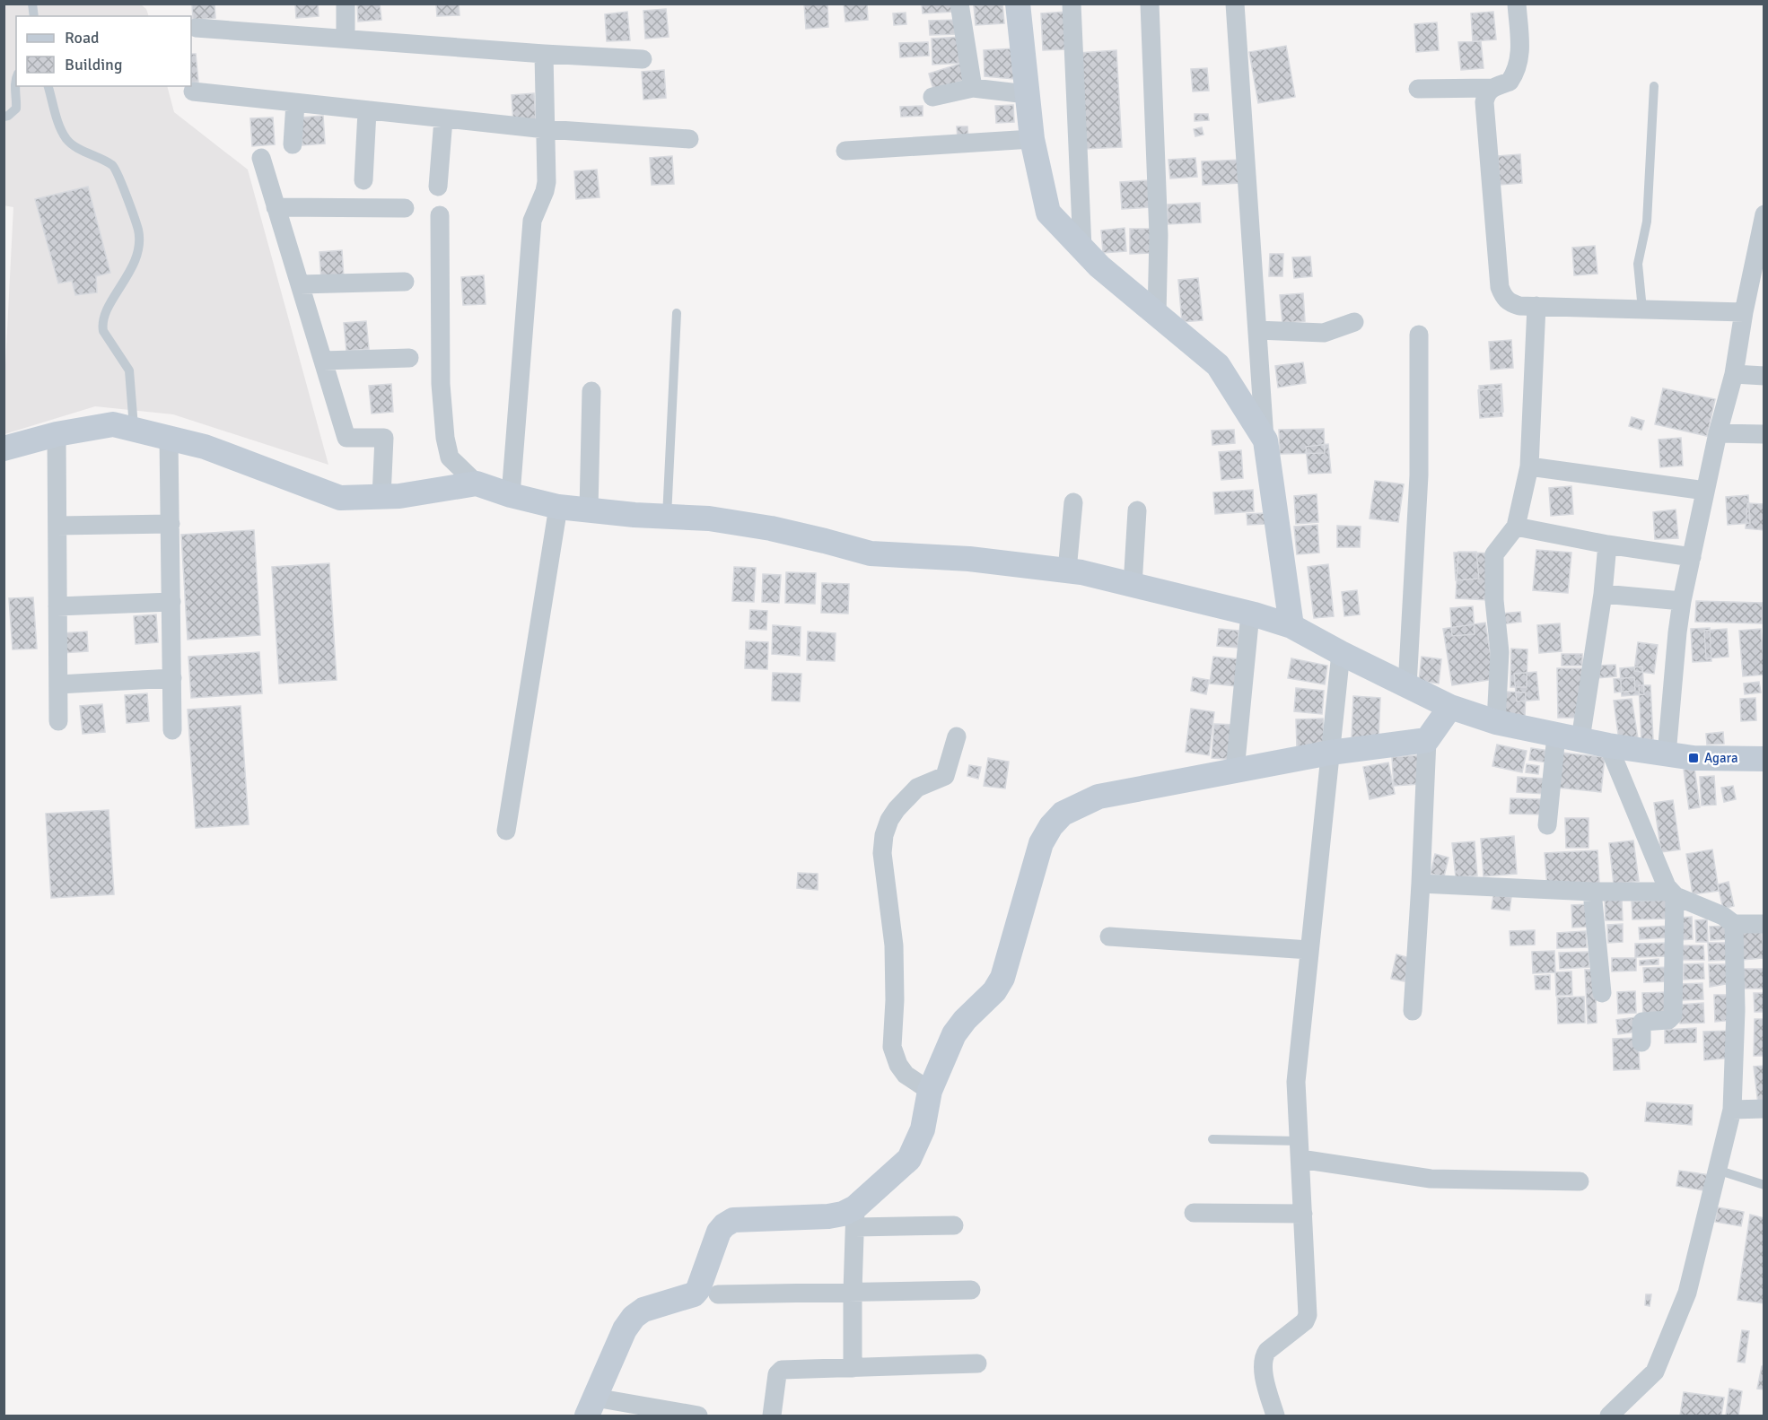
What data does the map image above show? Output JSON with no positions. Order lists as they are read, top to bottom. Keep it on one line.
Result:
{"places":{"transit":["Agara"]},"legend":["Road","Building"]}
